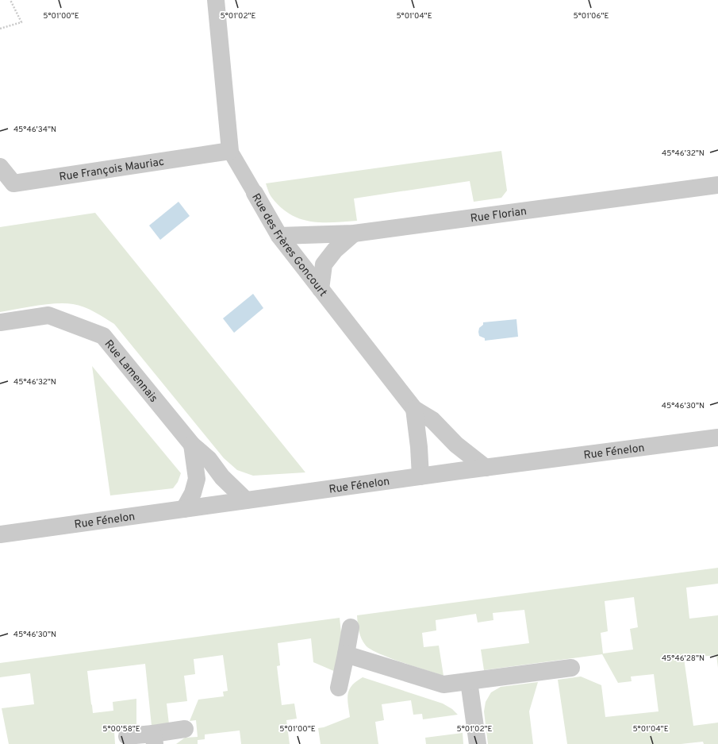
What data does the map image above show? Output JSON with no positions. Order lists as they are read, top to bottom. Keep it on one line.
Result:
{"streets":{"street":["Rue François Mauriac","Rue Florian","Rue des Frères Goncourt","Rue Lamennais","Rue Fénelon"]},"crossings":[["Rue François Mauriac","Rue des Frères Goncourt"],["Rue Florian","Rue des Frères Goncourt"],["Rue Lamennais","Rue Fénelon"]],"coordinates":["5°01'00\"E","5°01'02\"E","5°01'04\"E","5°01'06\"E","45°46'34\"N","45°46'32\"N","45°46'30\"N","45°46'28\"N","5°00'58\"E"]}
